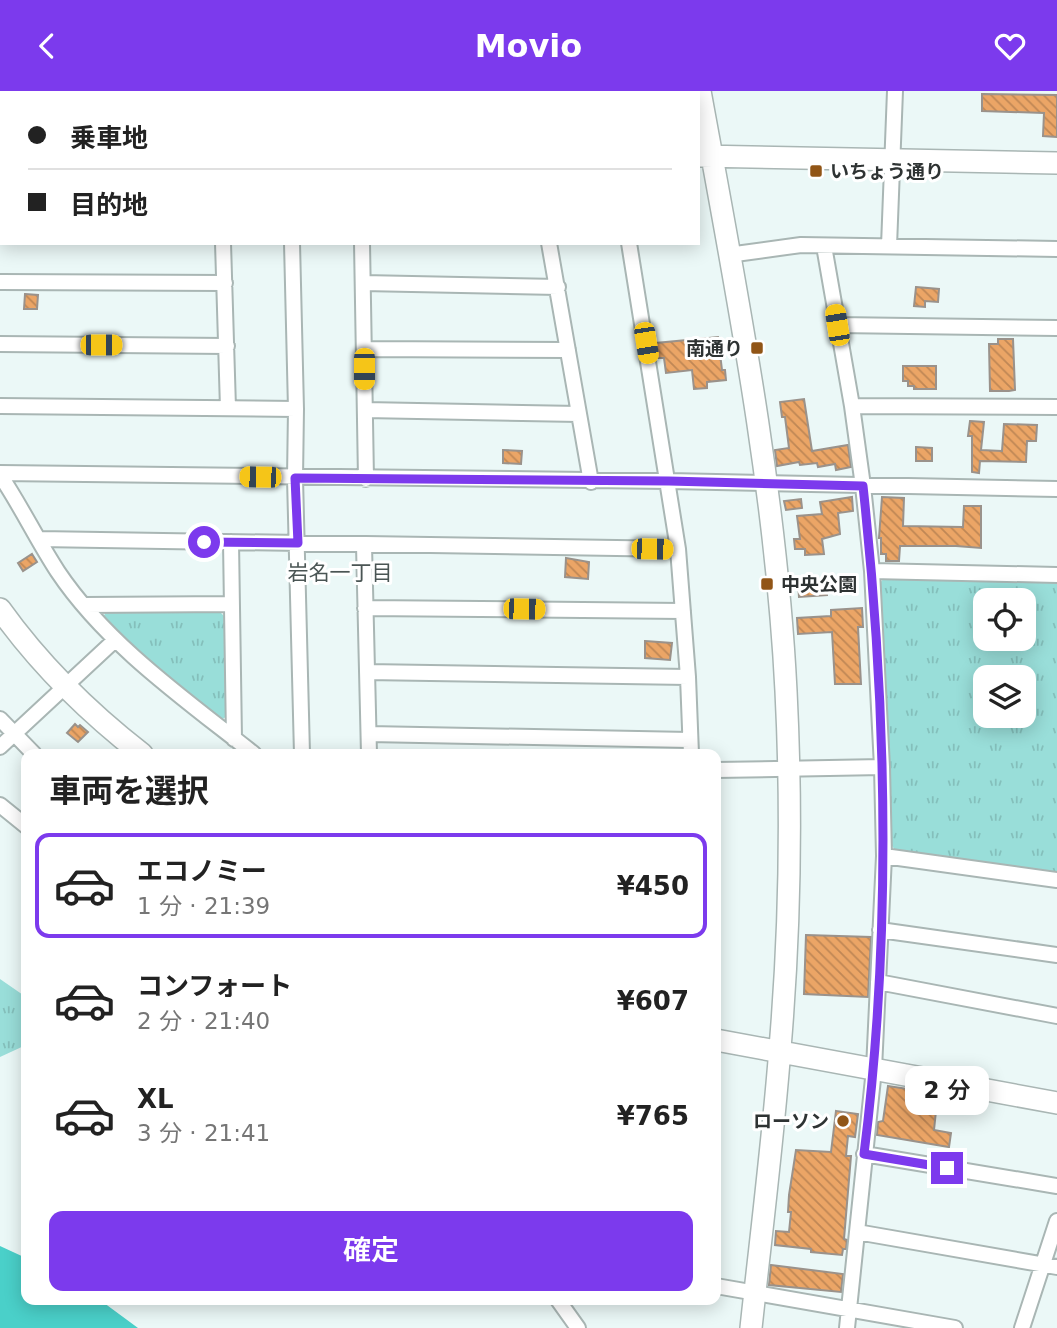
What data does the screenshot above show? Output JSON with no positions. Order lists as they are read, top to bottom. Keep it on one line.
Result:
{"districts":["岩名一丁目"],"places":{"transit":["いちょう通り","南通り","中央公園"],"other":["ローソン"]},"page":{"header":"Movio","banner":["乗車地","目的地"],"heading":"車両を選択","list":[{"name":"エコノミー","note":"1 分 · 21:39","value":"¥450"},{"name":"コンフォート","note":"2 分 · 21:40","value":"¥607"},{"name":"XL","note":"3 分 · 21:41","value":"¥765"}],"bubble":"2 分","buttons":"確定"}}
